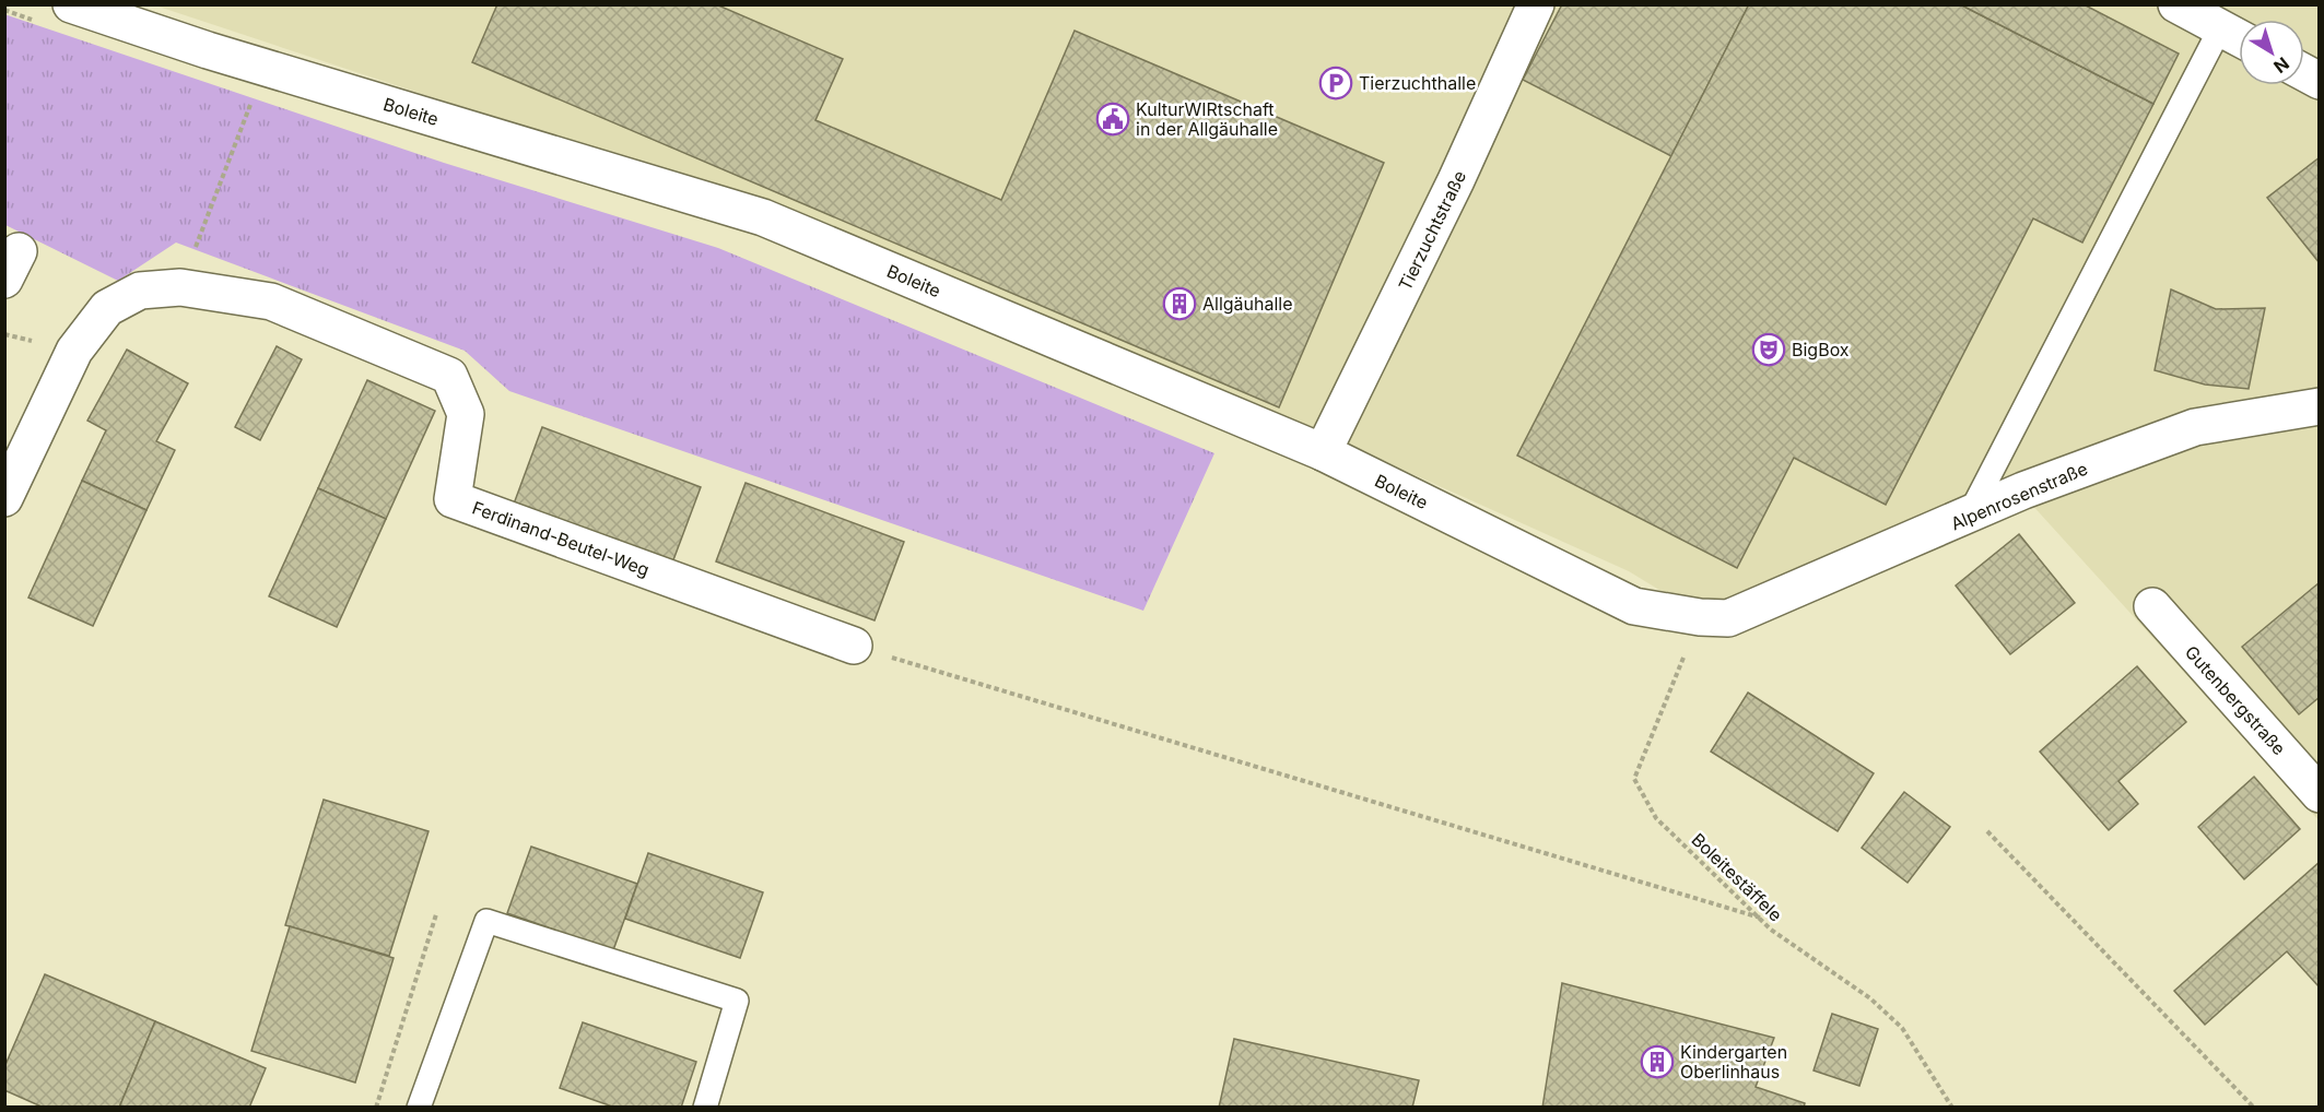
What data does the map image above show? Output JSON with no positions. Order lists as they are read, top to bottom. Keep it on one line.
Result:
{"streets":{"street":["Boleite","Tierzuchtstraße","Alpenrosenstraße","Ferdinand-Beutel-Weg","Gutenbergstraße"],"path":["Boleitestäffele"]},"crossings":[["Boleite","Tierzuchtstraße"],["Boleite","Alpenrosenstraße"],["Boleite","Boleitestäffele"],["Alpenrosenstraße","Boleitestäffele"]],"places":{"parking":["Tierzuchthalle"],"public building":["KulturWIRtschaft in der Allgäuhalle"],"building":["Allgäuhalle","Kindergarten Oberlinhaus"],"theatre":["BigBox"]},"north":"bottom right"}
